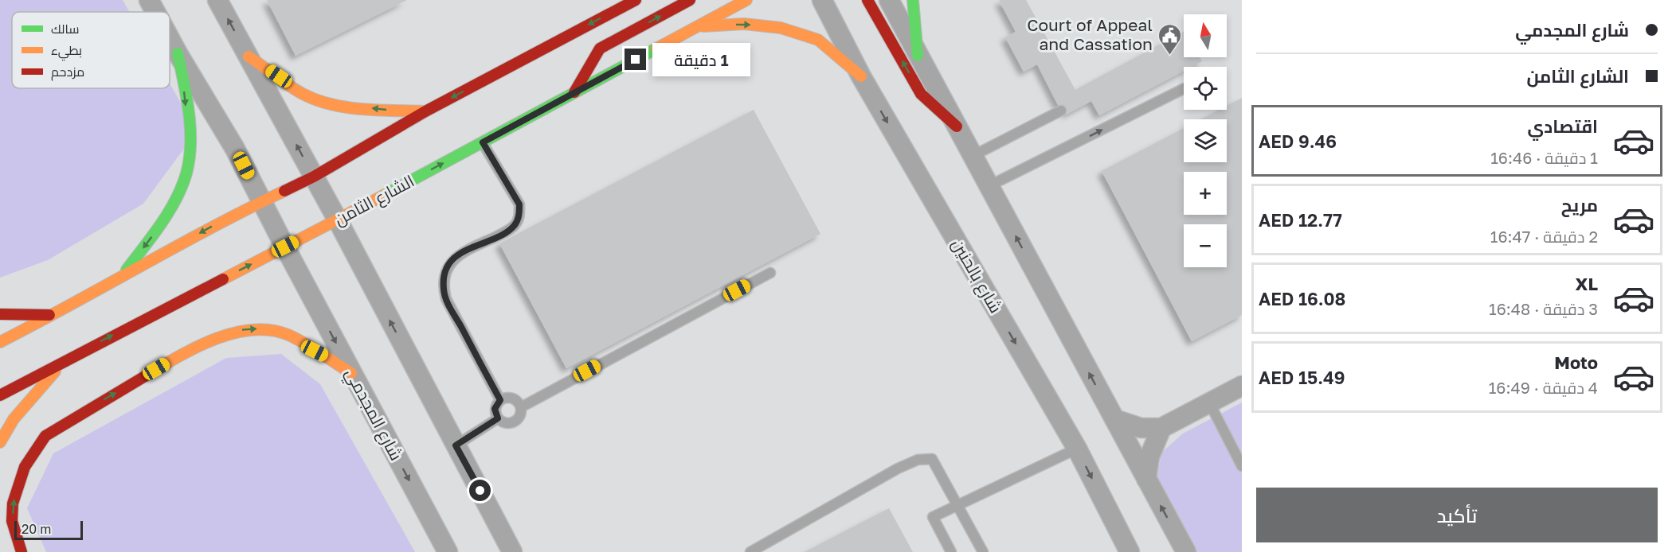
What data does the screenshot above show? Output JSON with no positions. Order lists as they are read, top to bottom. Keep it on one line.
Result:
{"streets":{"street":["الشارع الثامن","شارع بالحنين","شارع المجدمي"]},"crossings":[["الشارع الثامن","شارع المجدمي"]],"places":{"public building":["Court of Appeal and Cassation"]},"legend":["سالك","بطيء","مزدحم"],"scale_bar":"20 m","north":"top","page":{"banner":["شارع المجدمي","الشارع الثامن"],"map_buttons":["+","−"],"bubble":"1 دقيقة","list":[{"name":"اقتصادي","note":"1 دقيقة · 16:46","value":"AED 9.46"},{"name":"مريح","note":"2 دقيقة · 16:47","value":"AED 12.77"},{"name":"XL","note":"3 دقيقة · 16:48","value":"AED 16.08"},{"name":"Moto","note":"4 دقيقة · 16:49","value":"AED 15.49"}],"buttons":"تأكيد","scale":"20 m"}}
